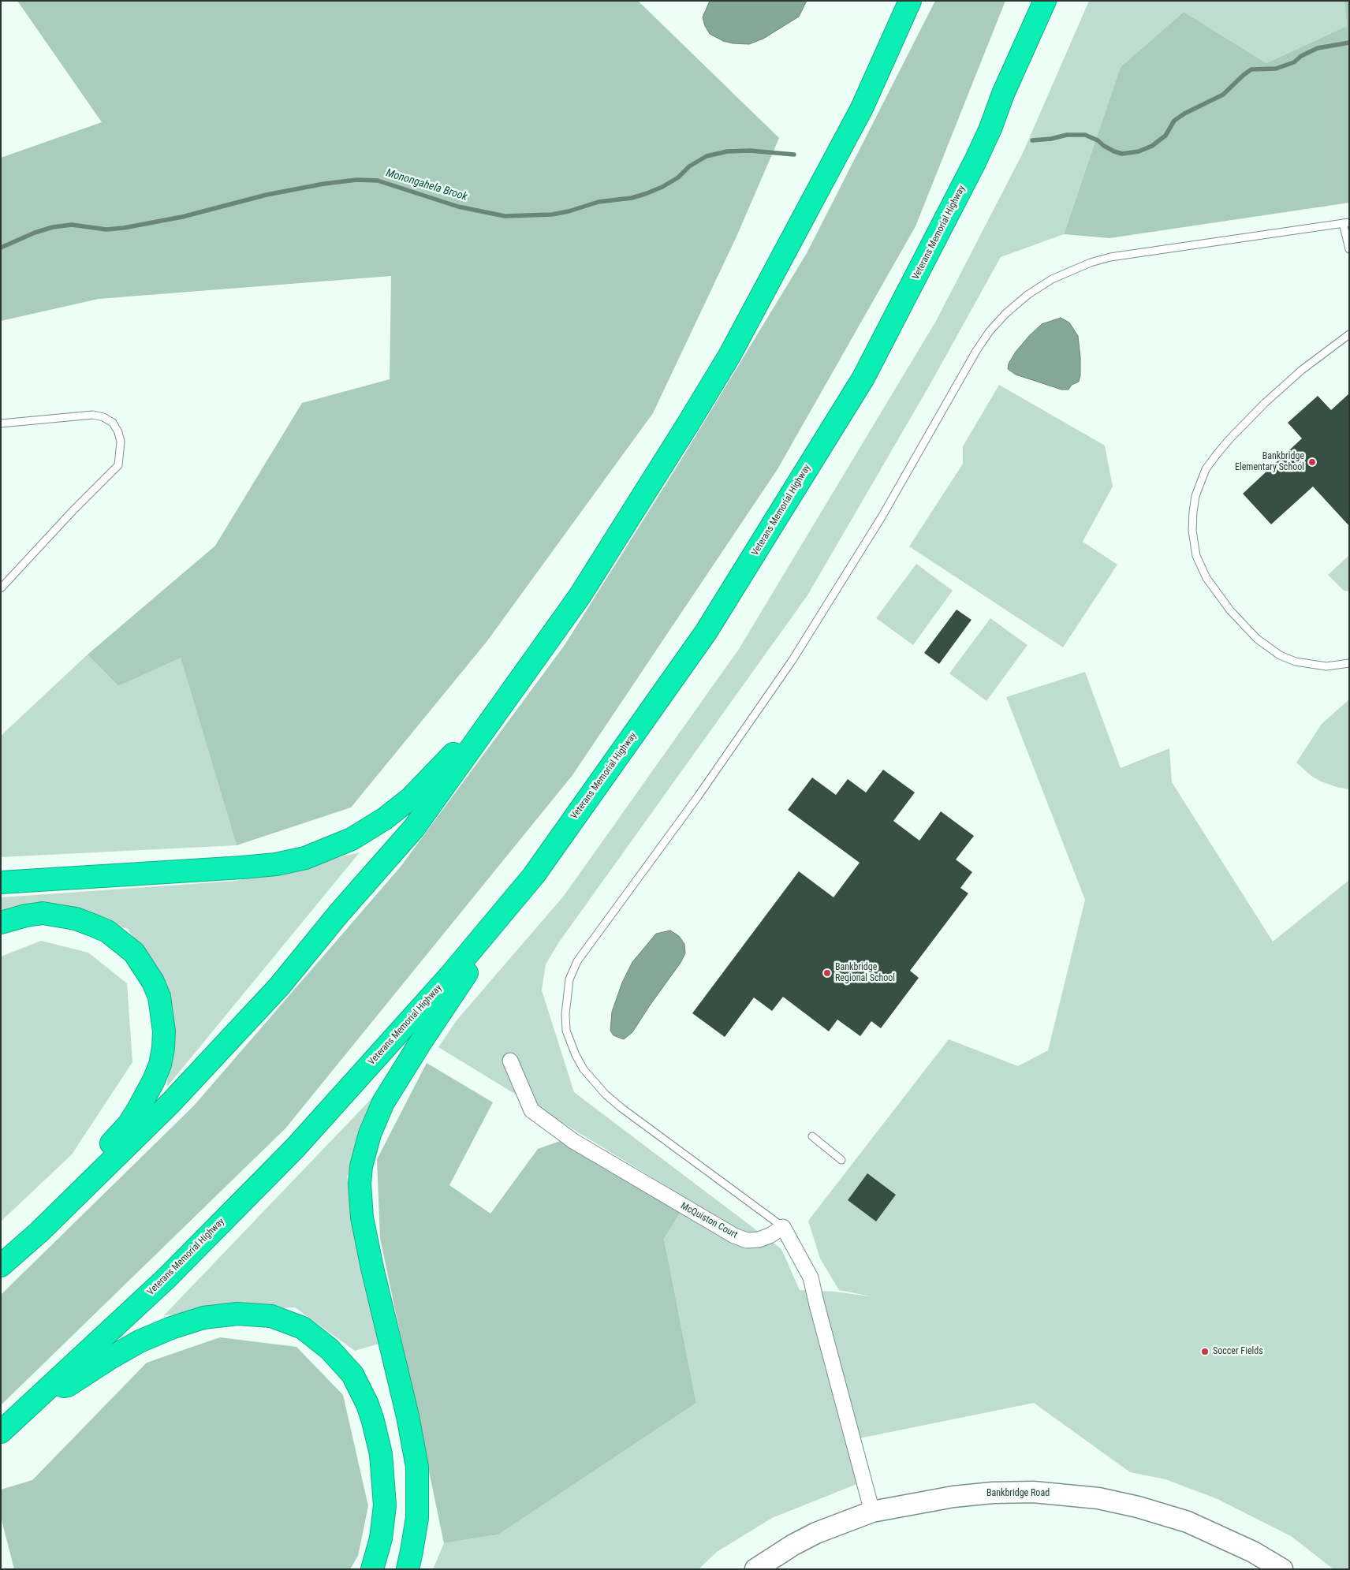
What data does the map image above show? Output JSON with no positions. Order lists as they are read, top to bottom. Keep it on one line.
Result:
{"streets":{"highway":["Veterans Memorial Highway"],"street":["McQuiston Court","Bankbridge Road"]},"water":["Monongahela Brook"],"places":["Bankbridge Elementary School","Bankbridge Regional School","Soccer Fields"]}
